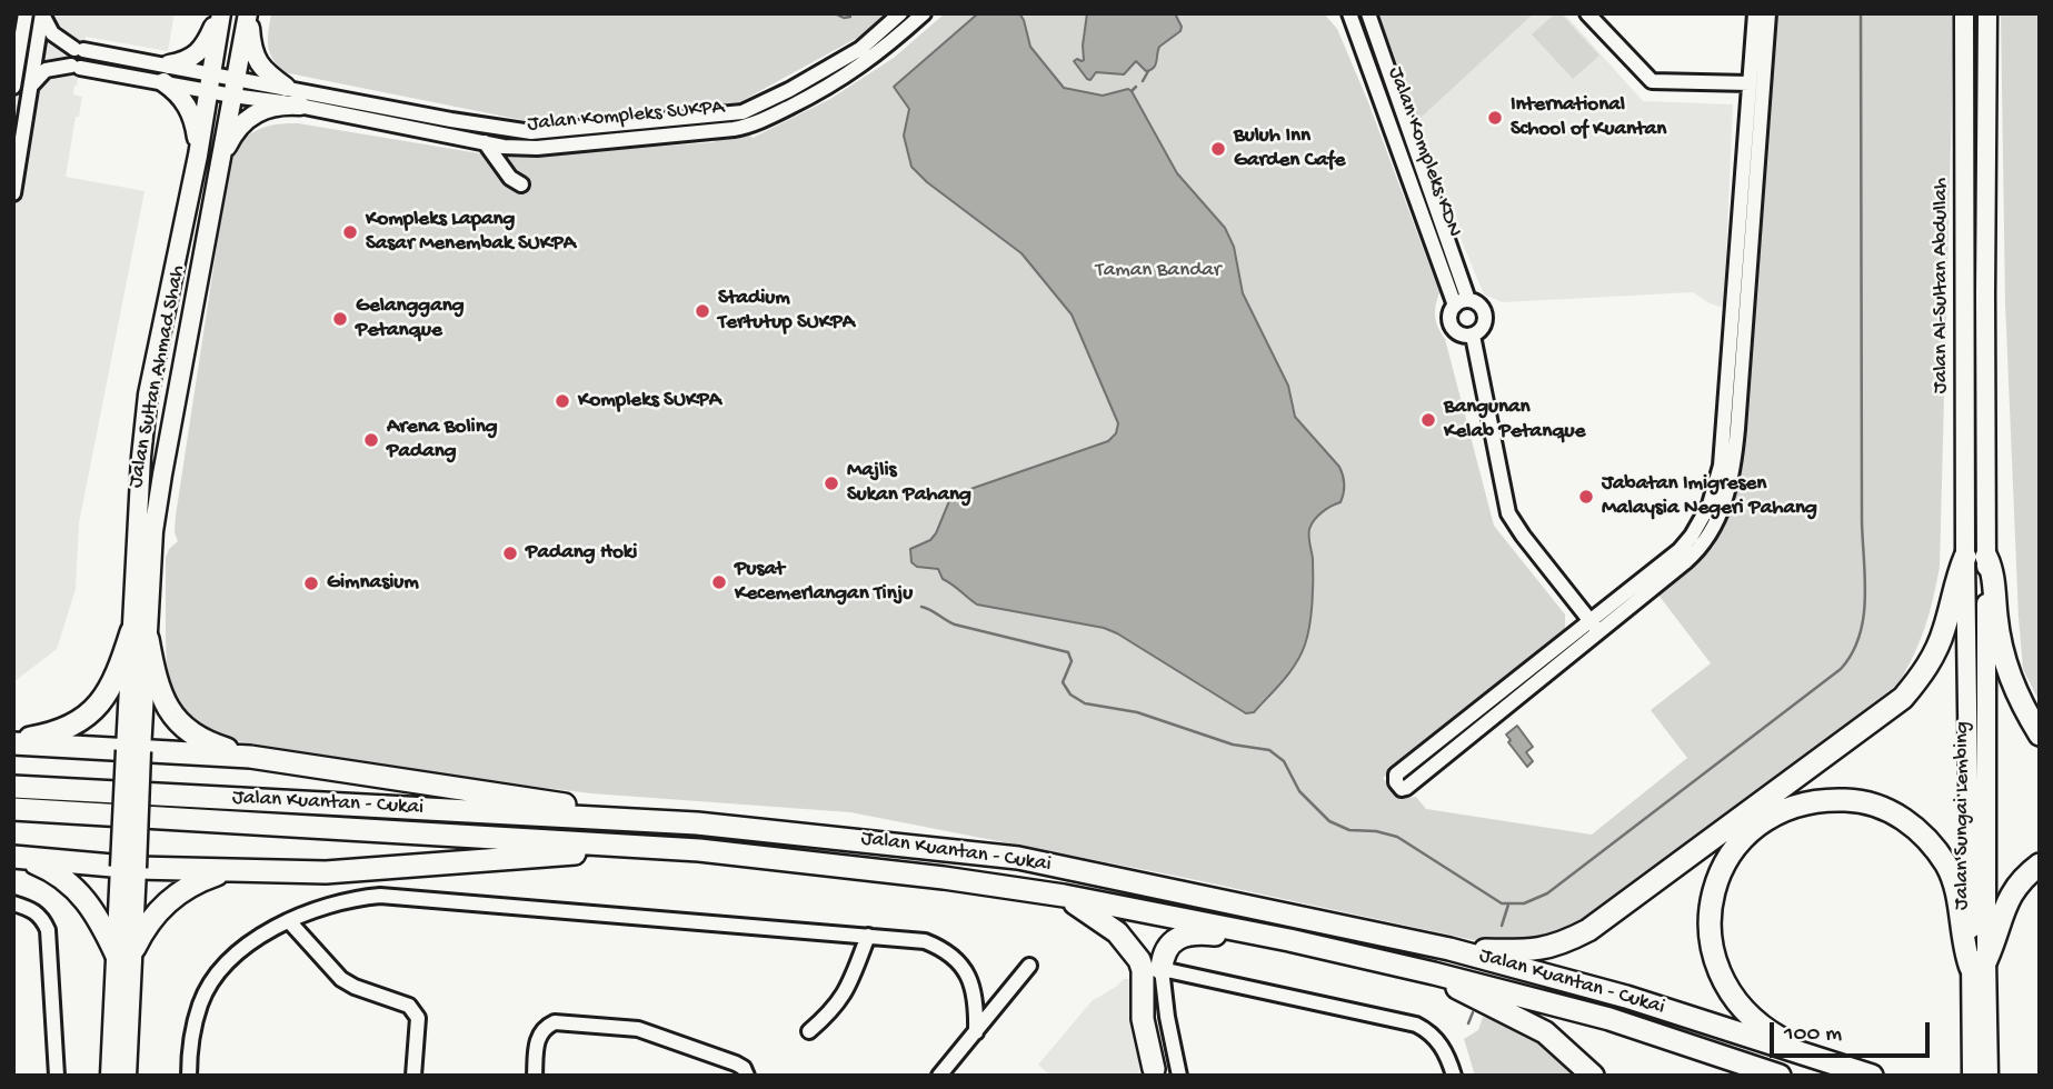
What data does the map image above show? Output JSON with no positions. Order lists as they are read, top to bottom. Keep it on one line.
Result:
{"streets":{"highway":["Jalan Kuantan - Cukai"],"main road":["Jalan Al-Sultan Abdullah","Jalan Sultan Ahmad Shah","Jalan Sungai Lembing"],"street":["Jalan Kompleks SUKPA","Jalan Kompleks KDN"]},"crossings":[["Jalan Kompleks SUKPA","Jalan Sultan Ahmad Shah"],["Jalan Al-Sultan Abdullah","Jalan Sungai Lembing"]],"parks":["Taman Bandar"],"places":["International School of Kuantan","Buluh Inn Garden Cafe","Kompleks Lapang Sasar Menembak SUKPA","Stadium Tertutup SUKPA","Gelanggang Petanque","Kompleks SUKPA","Bangunan Kelab Petanque","Arena Boling Padang","Majlis Sukan Pahang","Jabatan Imigresen Malaysia Negeri Pahang","Padang Hoki","Pusat Kecemerlangan Tinju","Gimnasium"],"scale_bar":"100 m"}
